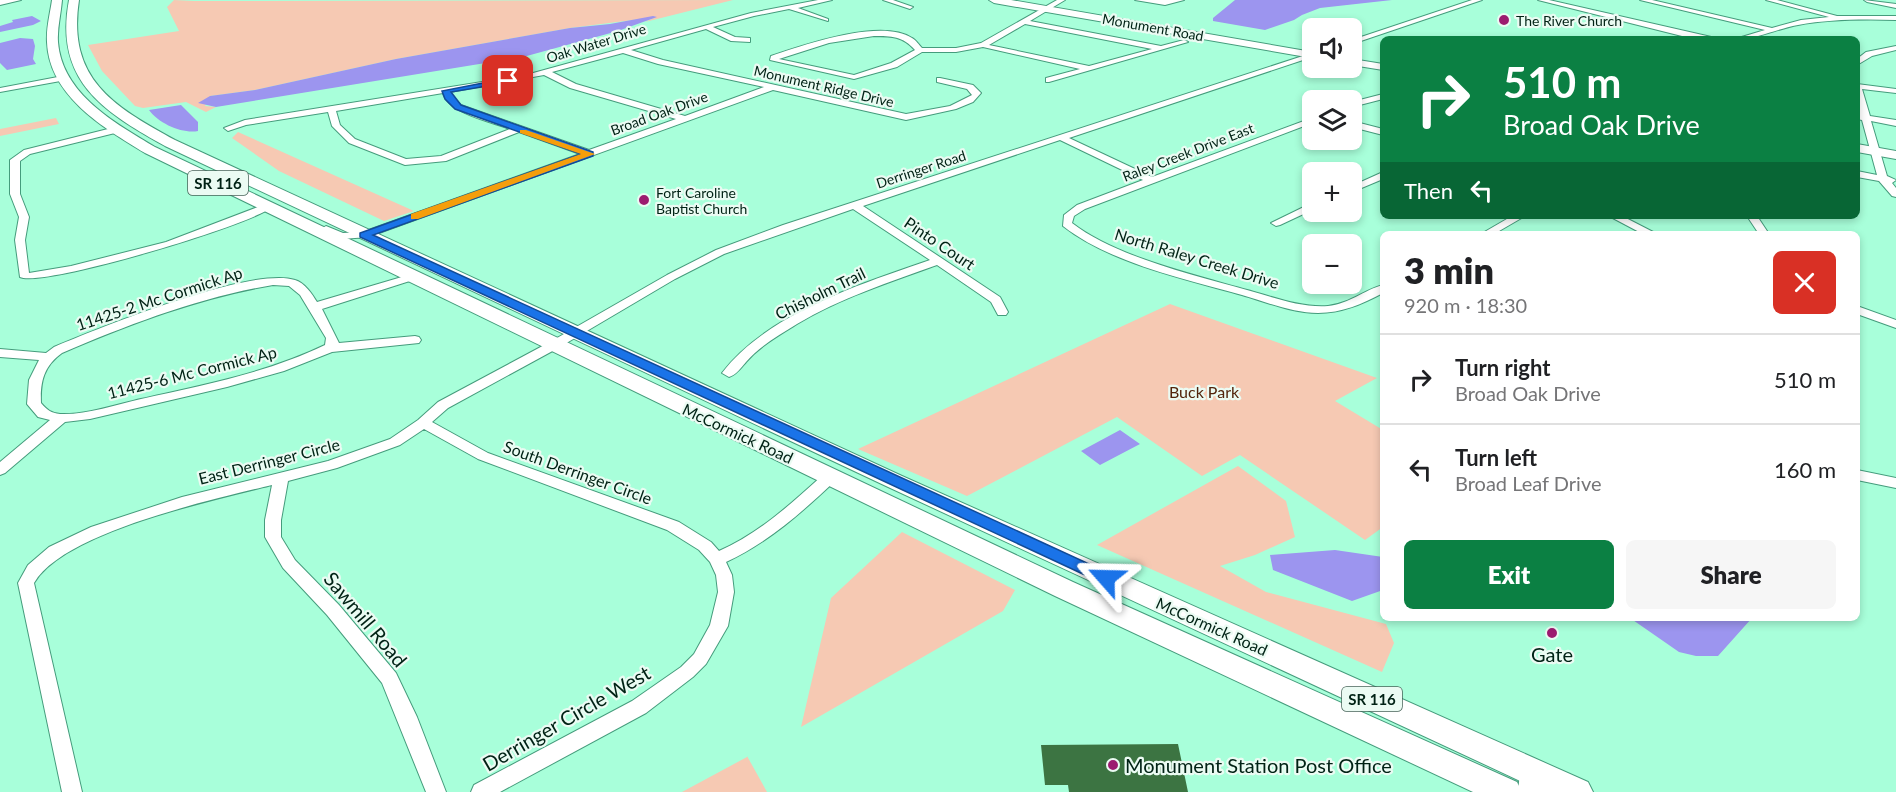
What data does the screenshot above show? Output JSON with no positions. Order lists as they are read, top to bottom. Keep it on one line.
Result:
{"streets":{"main road":["Monument Road","SR 116","McCormick Road"],"street":["Oak Water Drive","Monument Ridge Drive","Broad Oak Drive","Raley Creek Drive East","Derringer Road","Pinto Court","North Raley Creek Drive","Chisholm Trail","11425-2 Mc Cormick Ap","11425-6 Mc Cormick Ap","East Derringer Circle","South Derringer Circle","Sawmill Road","Derringer Circle West"]},"crossings":[["Oak Water Drive","Monument Ridge Drive"],["Monument Ridge Drive","Broad Oak Drive"],["Broad Oak Drive","McCormick Road"],["Raley Creek Drive East","North Raley Creek Drive"],["Derringer Road","Pinto Court"],["Derringer Road","McCormick Road"],["Derringer Road","East Derringer Circle"],["Pinto Court","Chisholm Trail"],["East Derringer Circle","South Derringer Circle"],["East Derringer Circle","Sawmill Road"],["South Derringer Circle","Derringer Circle West"]],"parks":["Buck Park"],"places":["The River Church","Fort Caroline Baptist Church","Gate","Monument Station Post Office"],"page":{"map_buttons":["+","−"],"turn":["510 m","Broad Oak Drive"],"then":"Then","heading":["3 min","920 m · 18:30"],"list":[{"name":"Turn right","note":"Broad Oak Drive","value":"510 m"},{"name":"Turn left","note":"Broad Leaf Drive","value":"160 m"}],"buttons":["Exit","Share"]}}
